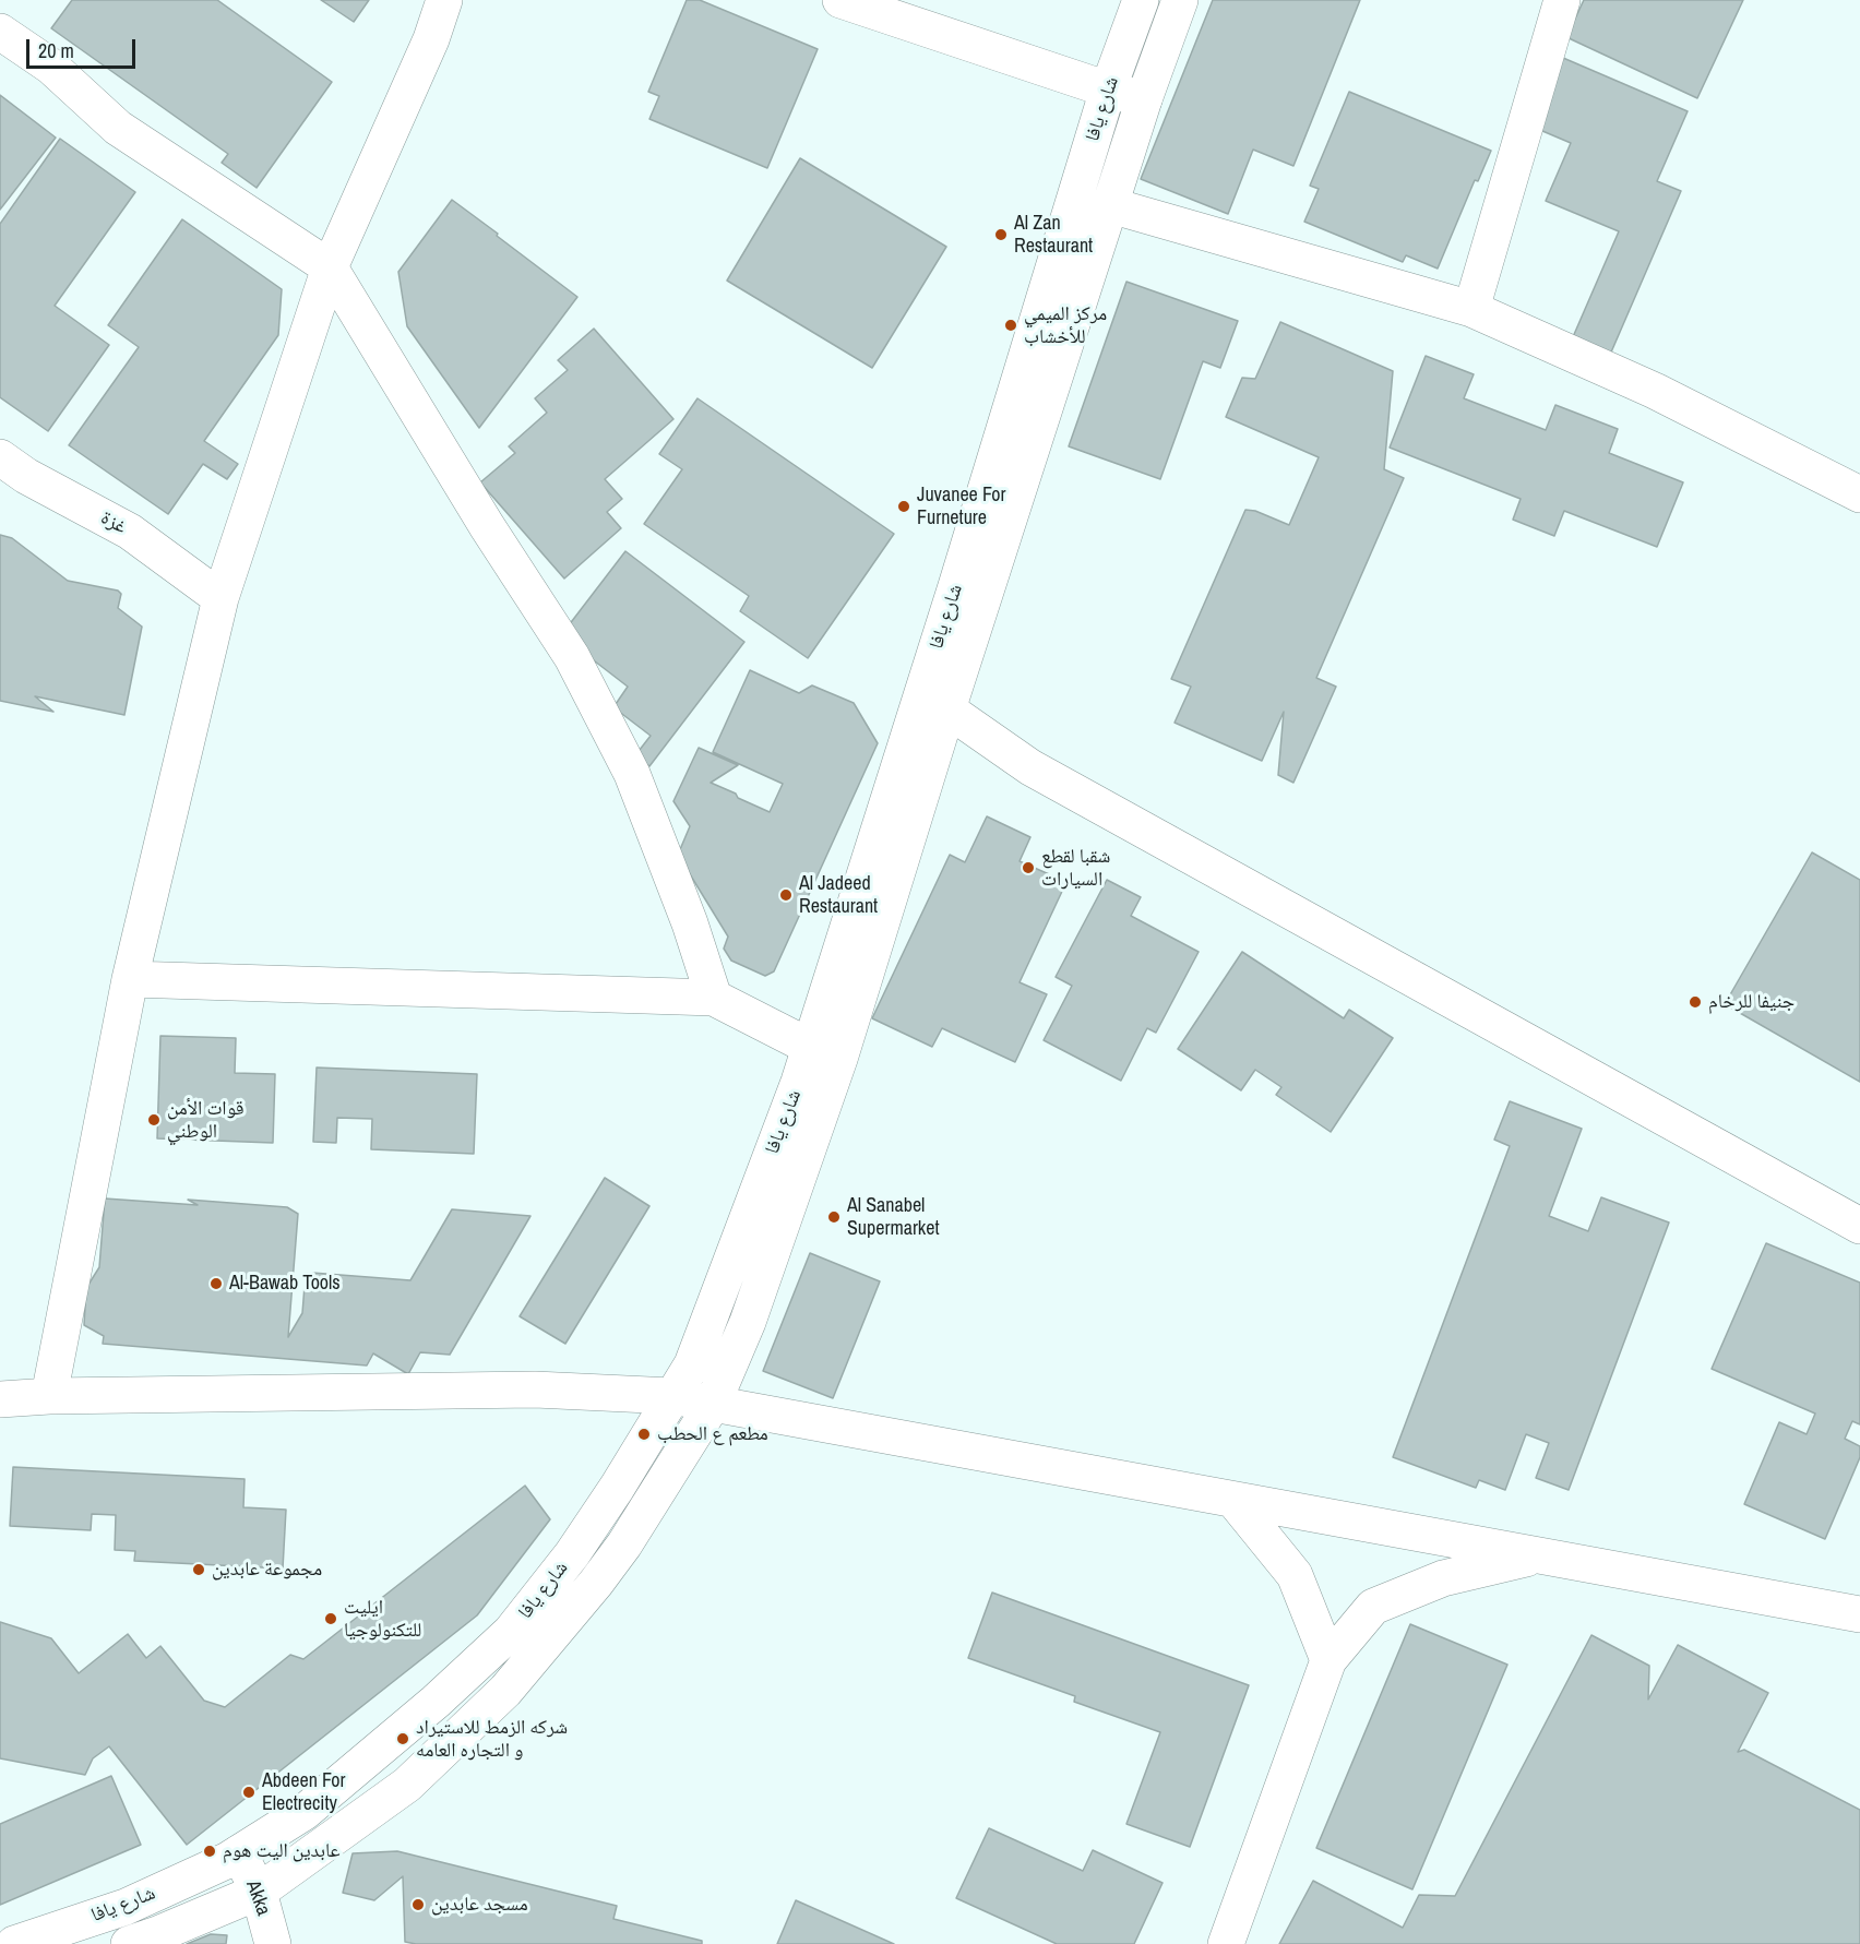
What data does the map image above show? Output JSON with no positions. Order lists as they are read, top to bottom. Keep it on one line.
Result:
{"streets":{"street":["شارع يافا","غزة","Akka"]},"crossings":[["شارع يافا","Akka"]],"places":["Al Zan Restaurant","مركز الميمي للأخشاب","Juvanee For Furneture","شقبا لقطع السيارات","Al Jadeed Restaurant","جنيفا للرخام","قوات الأمن الوطني","Al Sanabel Supermarket","Al-Bawab Tools","مطعم ع الحطب","مجموعة عابدين","ايليت للتكنولوجيا","شركه الزمط للاستيراد و التجاره العامه","Abdeen For Electrecity","عابدين اليت هوم","مسجد عابدين"],"scale_bar":"20 m"}
